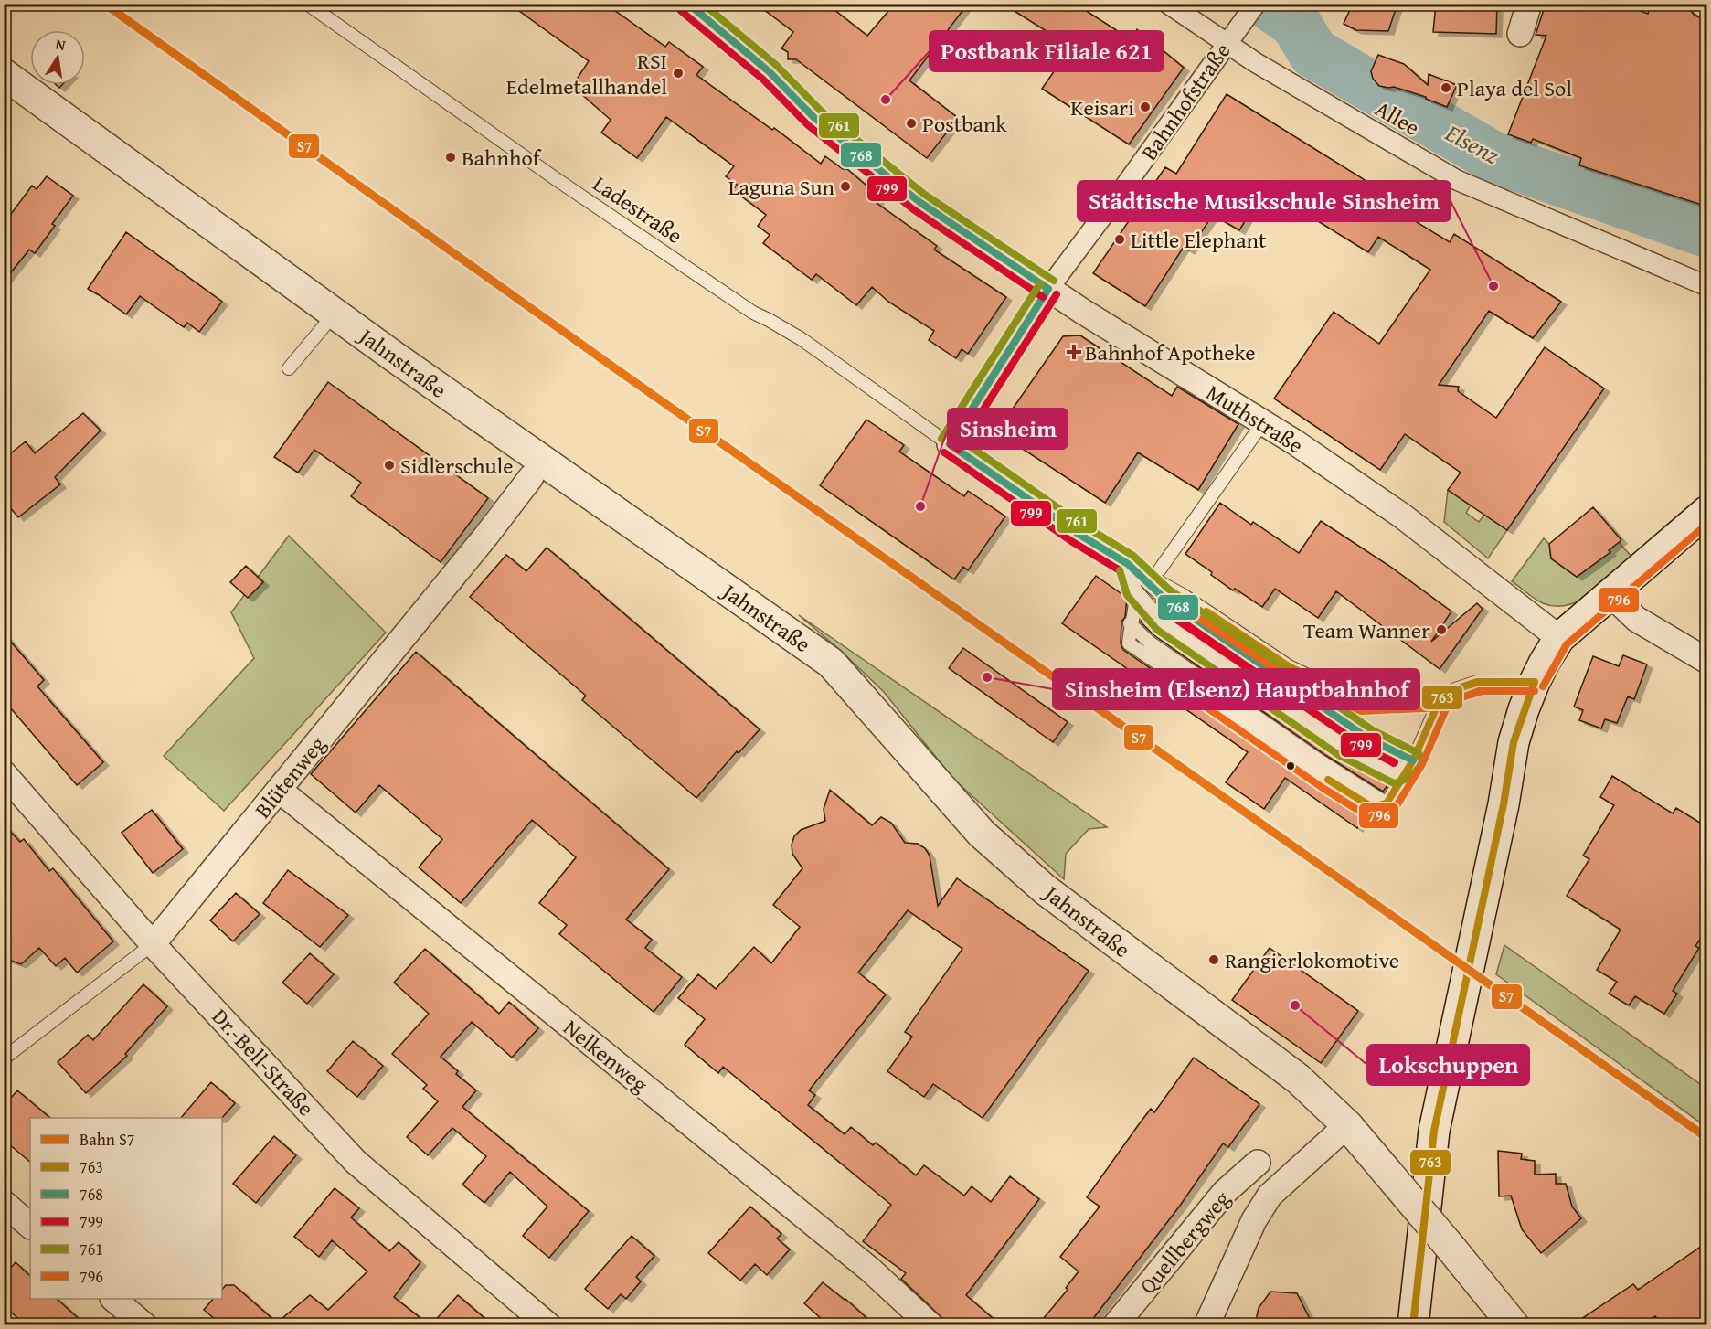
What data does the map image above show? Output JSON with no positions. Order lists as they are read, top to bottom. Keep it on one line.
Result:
{"streets":{"street":["Bahnhofstraße","Allee","Jahnstraße","Muthstraße","Blütenweg","Nelkenweg","Dr.-Bell-Straße","Quellbergweg"],"lane":["Ladestraße"]},"crossings":[["Bahnhofstraße","Allee"],["Bahnhofstraße","Ladestraße"],["Bahnhofstraße","Muthstraße"],["Jahnstraße","Blütenweg"],["Blütenweg","Nelkenweg"],["Blütenweg","Dr.-Bell-Straße"]],"water":["Elsenz"],"places":{"other":["RSI Edelmetallhandel","Playa del Sol","Postbank Filiale 621","Keisari","Postbank","Bahnhof","Laguna Sun","Little Elephant","Städtische Musikschule Sinsheim","Sidlerschule","Sinsheim","Team Wanner","Sinsheim (Elsenz) Hauptbahnhof","Rangierlokomotive","Lokschuppen"],"health":["Bahnhof Apotheke"]},"lines":["rail line S7","transit line 768","transit line 761","transit line 799","transit line 796","transit line 763"],"legend":["Bahn S7","763","768","799","761","796"],"north":"top"}
